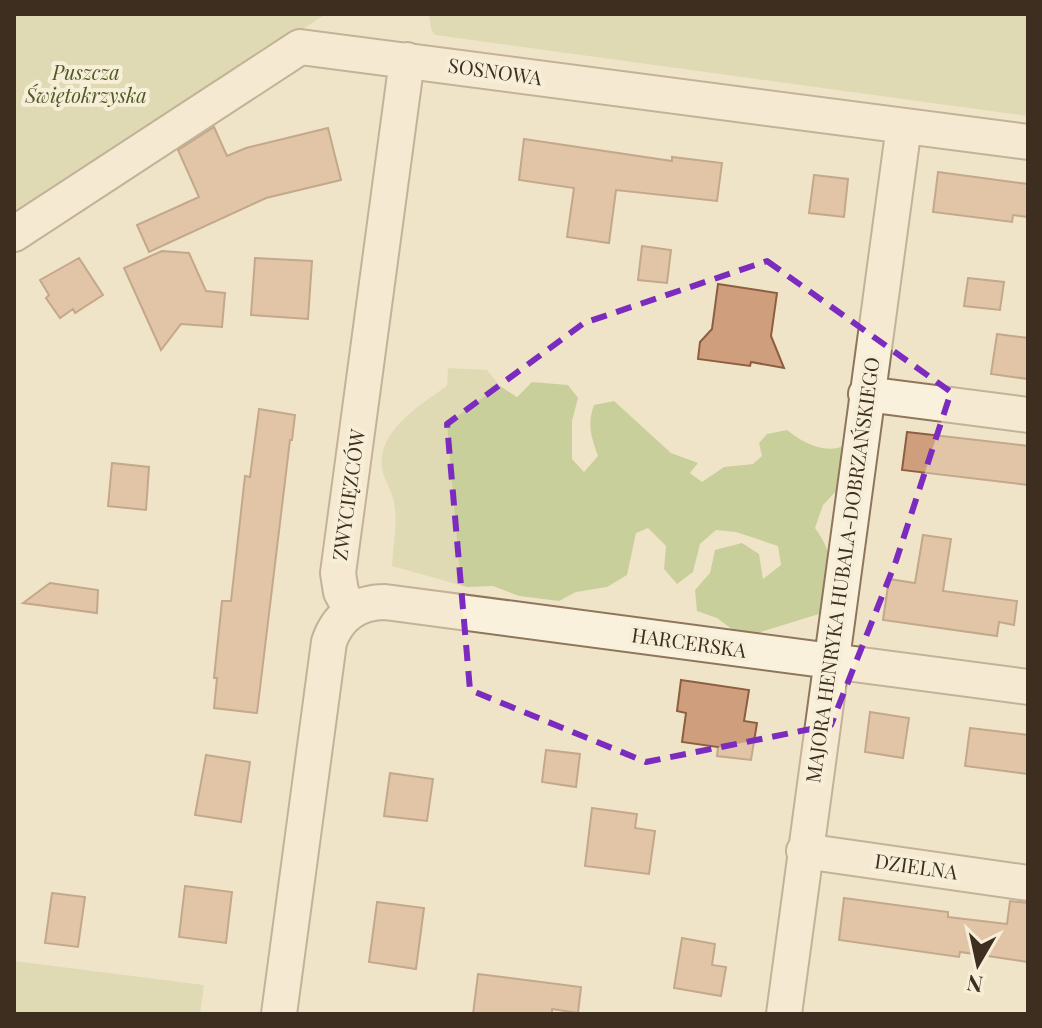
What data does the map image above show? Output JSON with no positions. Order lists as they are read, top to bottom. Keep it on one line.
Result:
{"streets":{"street":["SOSNOWA","ZWYCIĘZCÓW","MAJORA HENRYKA HUBALA-DOBRZAŃSKIEGO","HARCERSKA","DZIELNA"]},"crossings":[["SOSNOWA","ZWYCIĘZCÓW"],["SOSNOWA","MAJORA HENRYKA HUBALA-DOBRZAŃSKIEGO"],["ZWYCIĘZCÓW","HARCERSKA"],["MAJORA HENRYKA HUBALA-DOBRZAŃSKIEGO","HARCERSKA"],["MAJORA HENRYKA HUBALA-DOBRZAŃSKIEGO","DZIELNA"]],"parks":["Puszcza Świętokrzyska"],"north":"bottom"}
